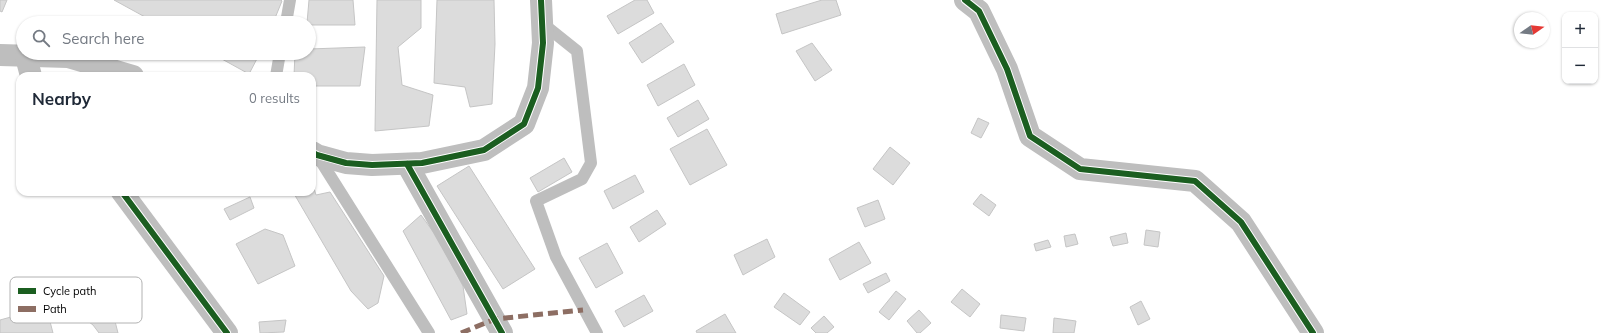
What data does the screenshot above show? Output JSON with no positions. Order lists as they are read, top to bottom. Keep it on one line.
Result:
{"legend":["Cycle path","Path"],"north":"right","page":{"map_buttons":["+","−"],"search":"Search here","heading":["Nearby","0 results"]}}
